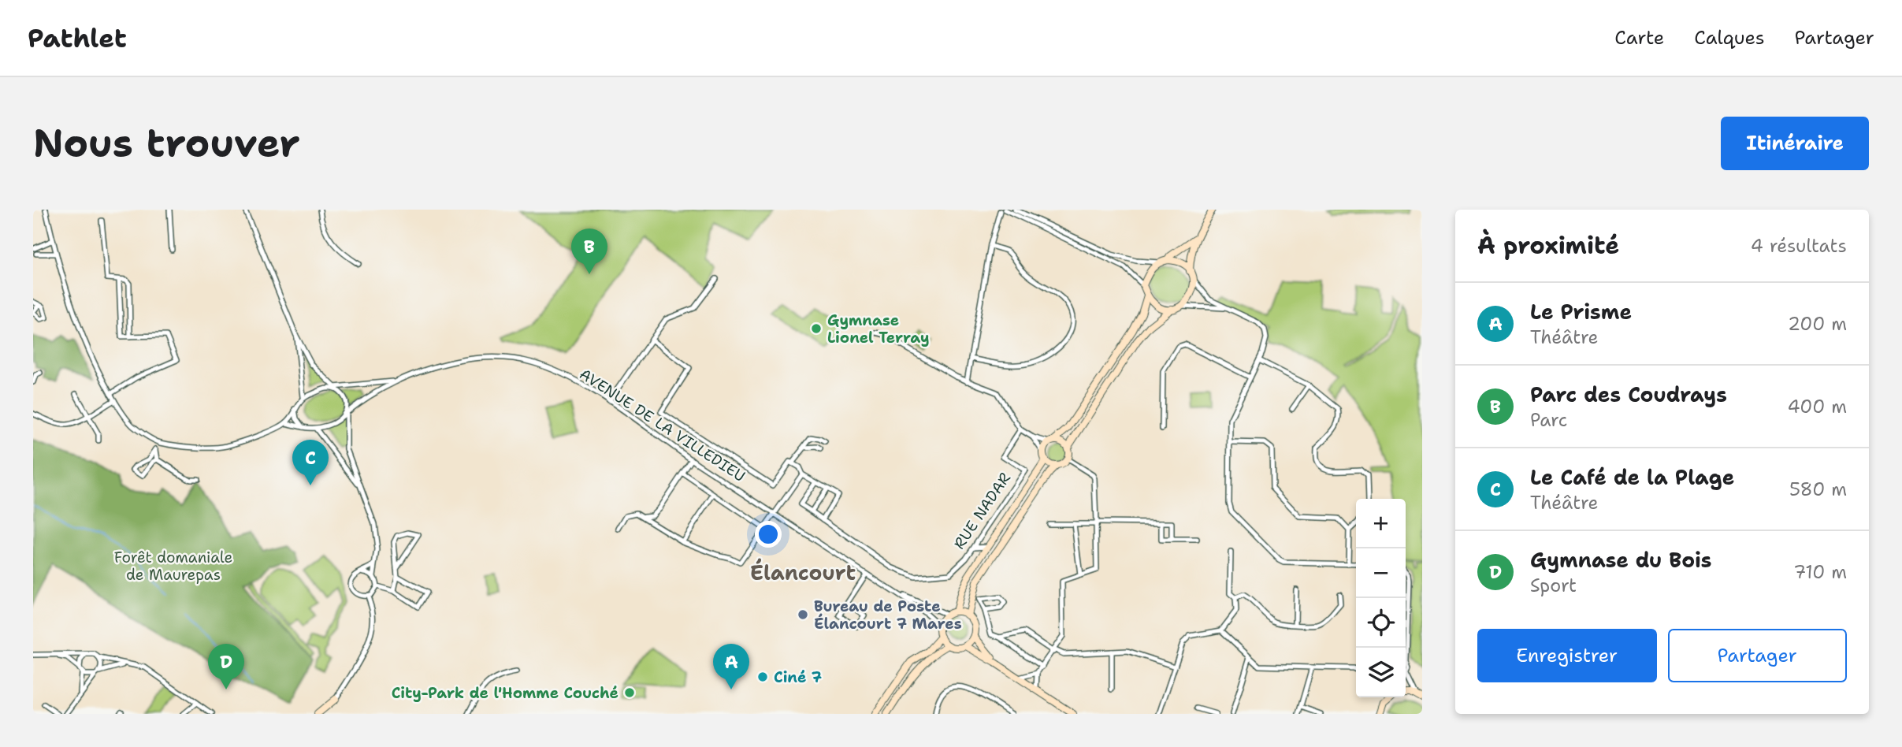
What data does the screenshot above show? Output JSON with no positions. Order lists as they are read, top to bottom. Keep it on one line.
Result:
{"streets":{"street":["AVENUE DE LA VILLEDIEU","RUE NADAR"]},"districts":["Élancourt"],"parks":["Forêt domaniale de Maurepas"],"places":["Gymnase Lionel Terray","Bureau de Poste Élancourt 7 Mares","Ciné 7","City-Park de l'Homme Couché"],"page":{"header":"Pathlet","nav":["Carte","Calques","Partager"],"buttons":["Itinéraire",["Enregistrer","Partager"]],"title":"Nous trouver","heading":["À proximité","4 résultats"],"pins":["B","C","A","D"],"list":[{"mark":"A","name":"Le Prisme","note":"Théâtre","value":"200 m"},{"mark":"B","name":"Parc des Coudrays","note":"Parc","value":"400 m"},{"mark":"C","name":"Le Café de la Plage","note":"Théâtre","value":"580 m"},{"mark":"D","name":"Gymnase du Bois","note":"Sport","value":"710 m"}],"map_buttons":["+","−"]}}
